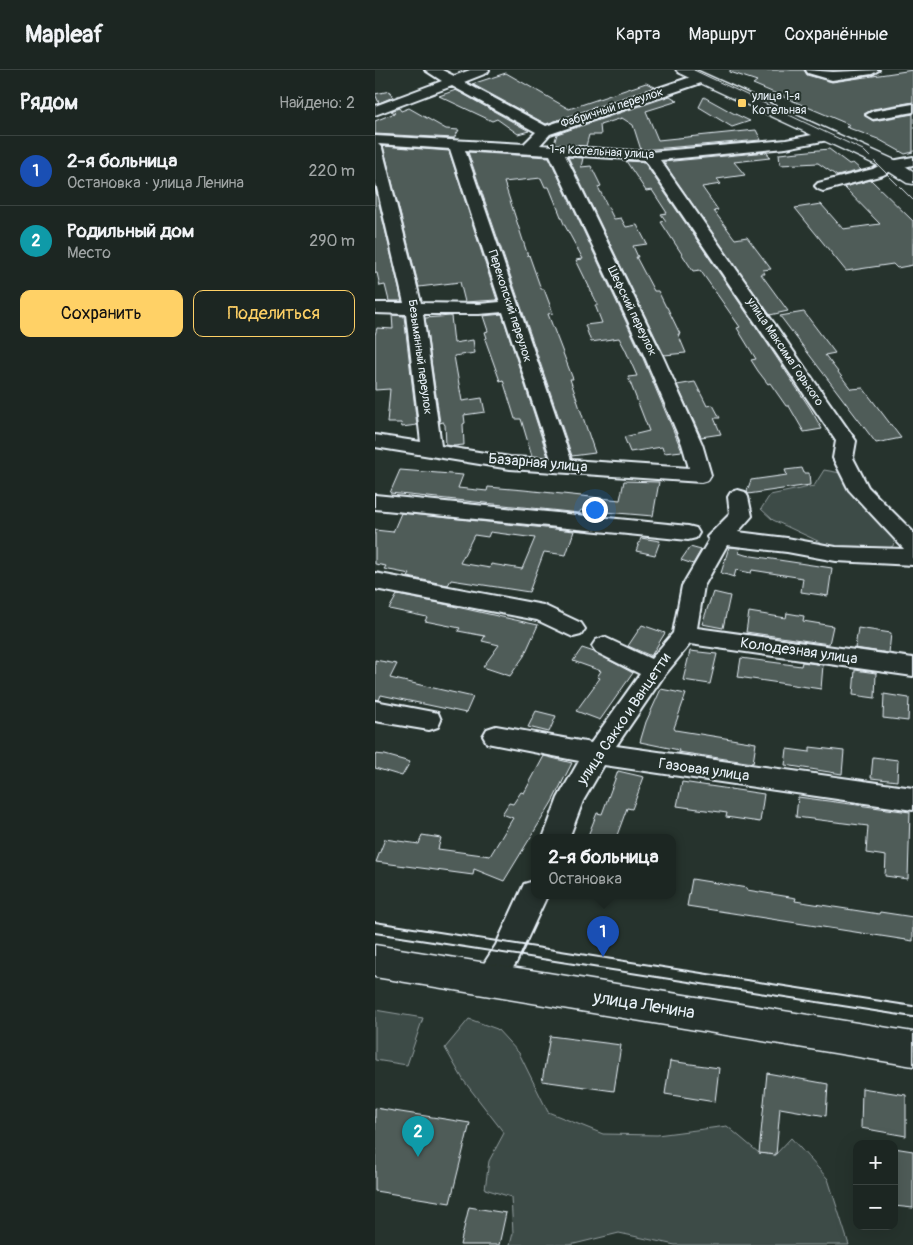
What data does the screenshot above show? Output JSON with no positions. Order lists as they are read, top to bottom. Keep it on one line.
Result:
{"streets":{"main road":["улица Ленина"],"street":["Фабричный переулок","1-я Котельная улица","Перекопский переулок","Шефский переулок","улица Максима Горького","Безымянный переулок","Базарная улица","Колодезная улица","улица Сакко и Ванцетти","Газовая улица"]},"crossings":[["Фабричный переулок","1-я Котельная улица"],["1-я Котельная улица","Перекопский переулок"],["1-я Котельная улица","Шефский переулок"],["1-я Котельная улица","улица Максима Горького"],["Перекопский переулок","Базарная улица"],["Шефский переулок","Базарная улица"],["Безымянный переулок","Базарная улица"],["Колодезная улица","улица Сакко и Ванцетти"],["улица Сакко и Ванцетти","Газовая улица"]],"places":{"transit":["улица 1-я Котельная"]},"page":{"header":"Mapleaf","nav":["Карта","Маршрут","Сохранённые"],"heading":["Рядом","Найдено: 2"],"list":[{"mark":"1","name":"2-я больница","note":"Остановка · улица Ленина","value":"220 m"},{"mark":"2","name":"Родильный дом","note":"Место","value":"290 m"}],"buttons":["Сохранить","Поделиться"],"popup":["2-я больница","Остановка"],"pins":["1","2"],"map_buttons":["+","−"]}}
